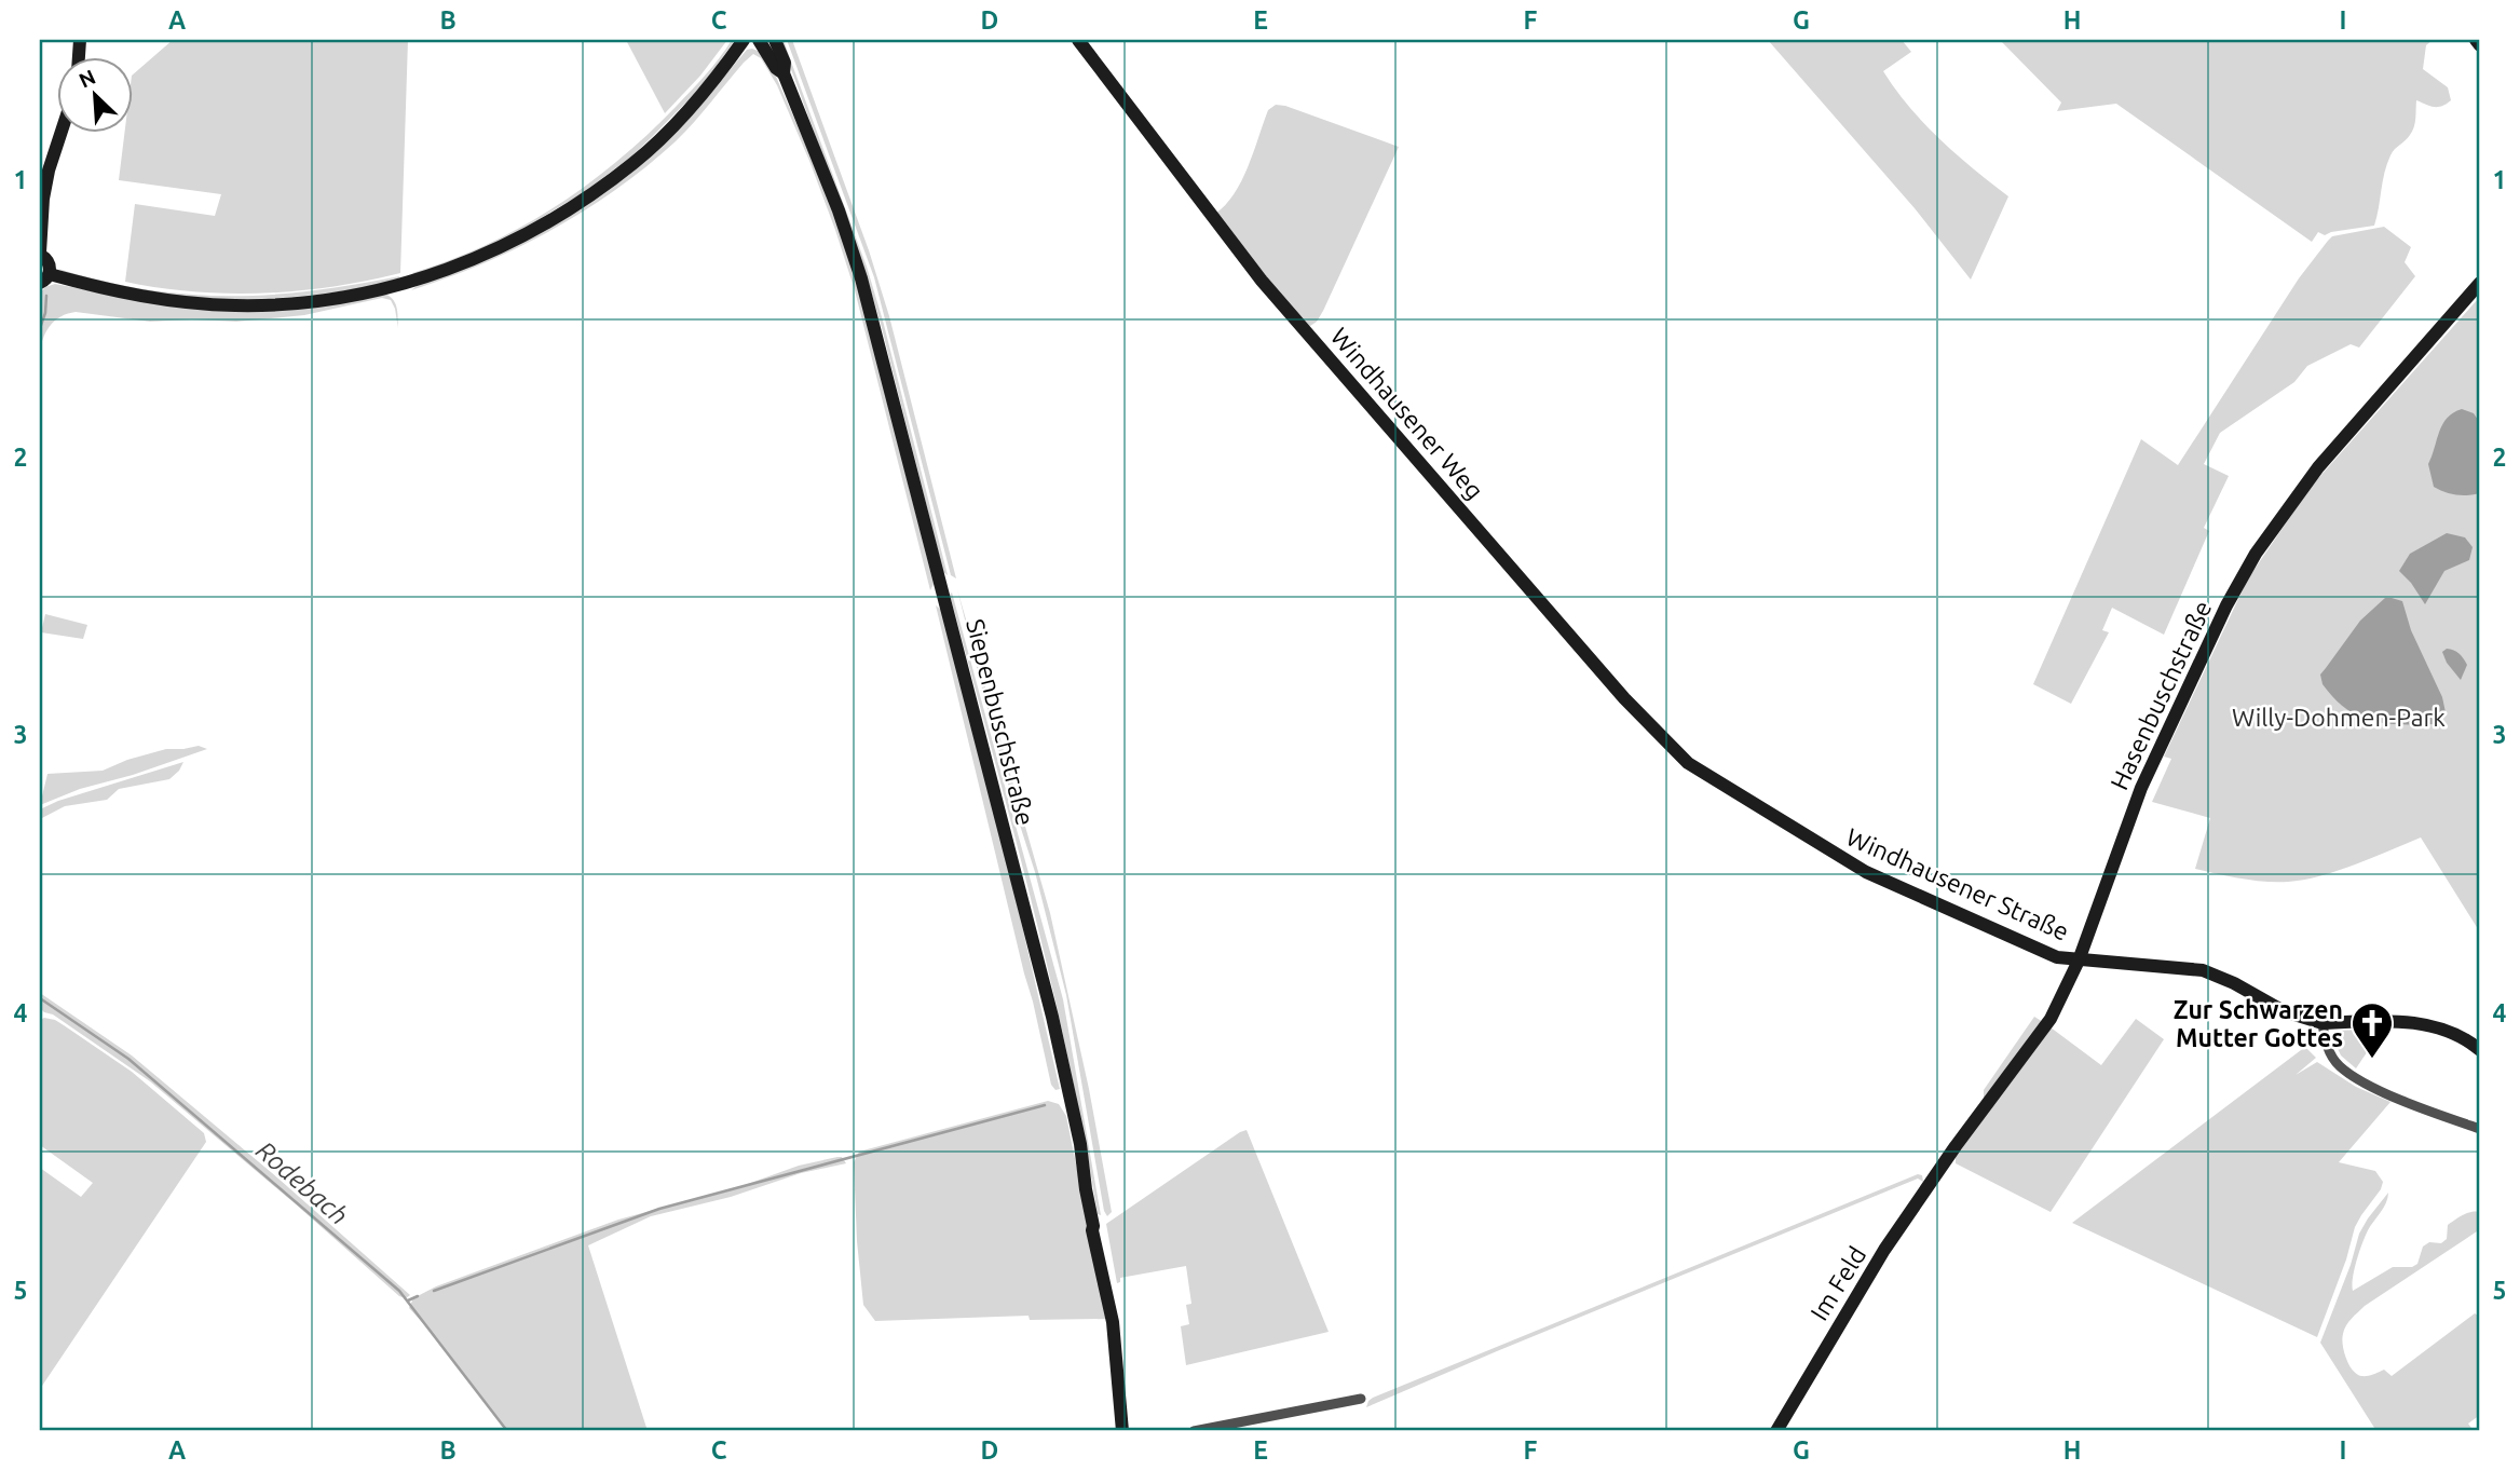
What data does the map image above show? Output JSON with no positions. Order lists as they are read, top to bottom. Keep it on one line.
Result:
{"streets":{"street":["Windhausener Weg","Hasenbuschstraße","Siepenbuschstraße","Windhausener Straße","Im Feld"]},"crossings":[["Windhausener Weg","Windhausener Straße"],["Hasenbuschstraße","Windhausener Straße"],["Hasenbuschstraße","Im Feld"]],"water":["Rodebach"],"parks":["Willy-Dohmen-Park"],"places":{"church":["Zur Schwarzen Mutter Gottes"]},"north":"top left","grid":{"columns":["A","B","C","D","E","F","G","H","I"],"rows":["1","2","3","4","5"]}}
